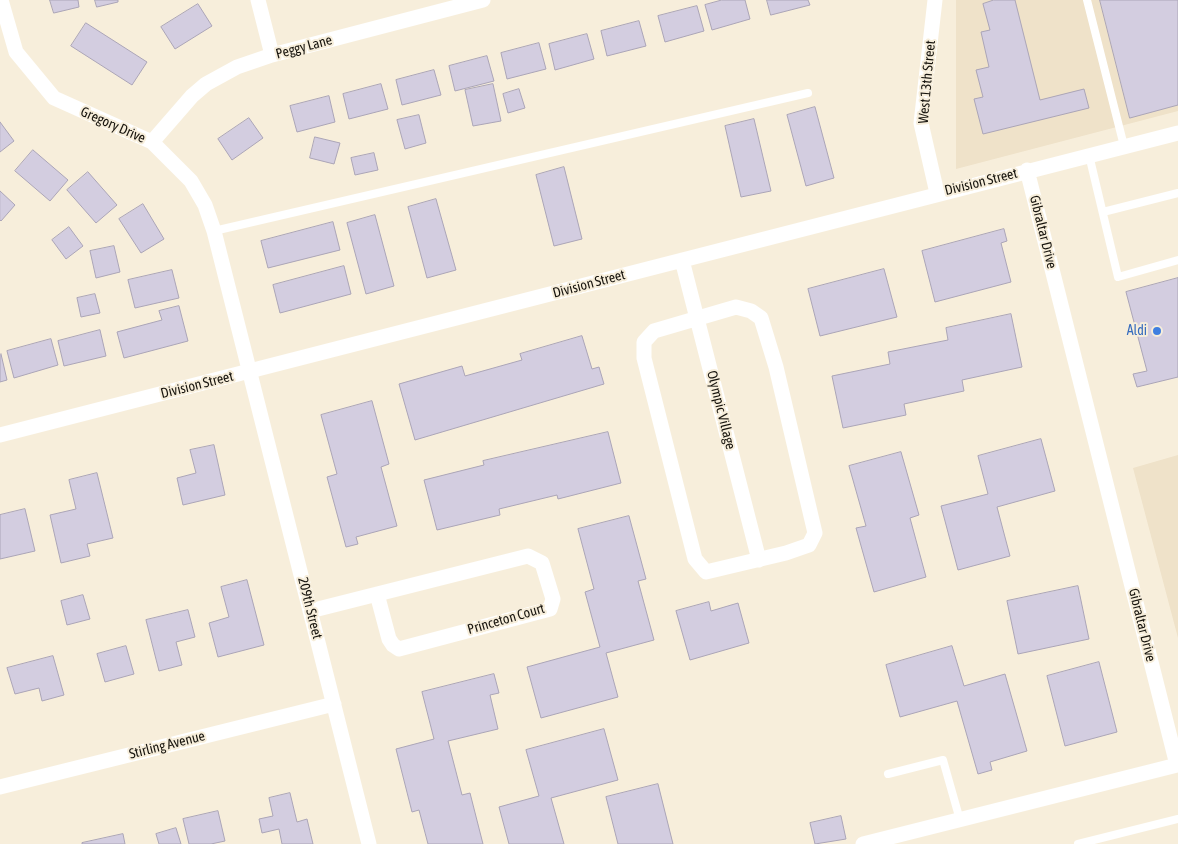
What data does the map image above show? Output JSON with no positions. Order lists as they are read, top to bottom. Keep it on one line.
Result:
{"streets":{"street":["Peggy Lane","West 13th Street","Gregory Drive","Division Street","Gibraltar Drive","Olympic Village","209th Street","Princeton Court","Stirling Avenue"]},"crossings":[["Peggy Lane","Gregory Drive"],["West 13th Street","Division Street"],["Gregory Drive","Division Street"],["Gregory Drive","209th Street"],["Division Street","Gibraltar Drive"],["Division Street","Olympic Village"],["Division Street","209th Street"],["209th Street","Princeton Court"],["209th Street","Stirling Avenue"]],"places":["Aldi"]}
